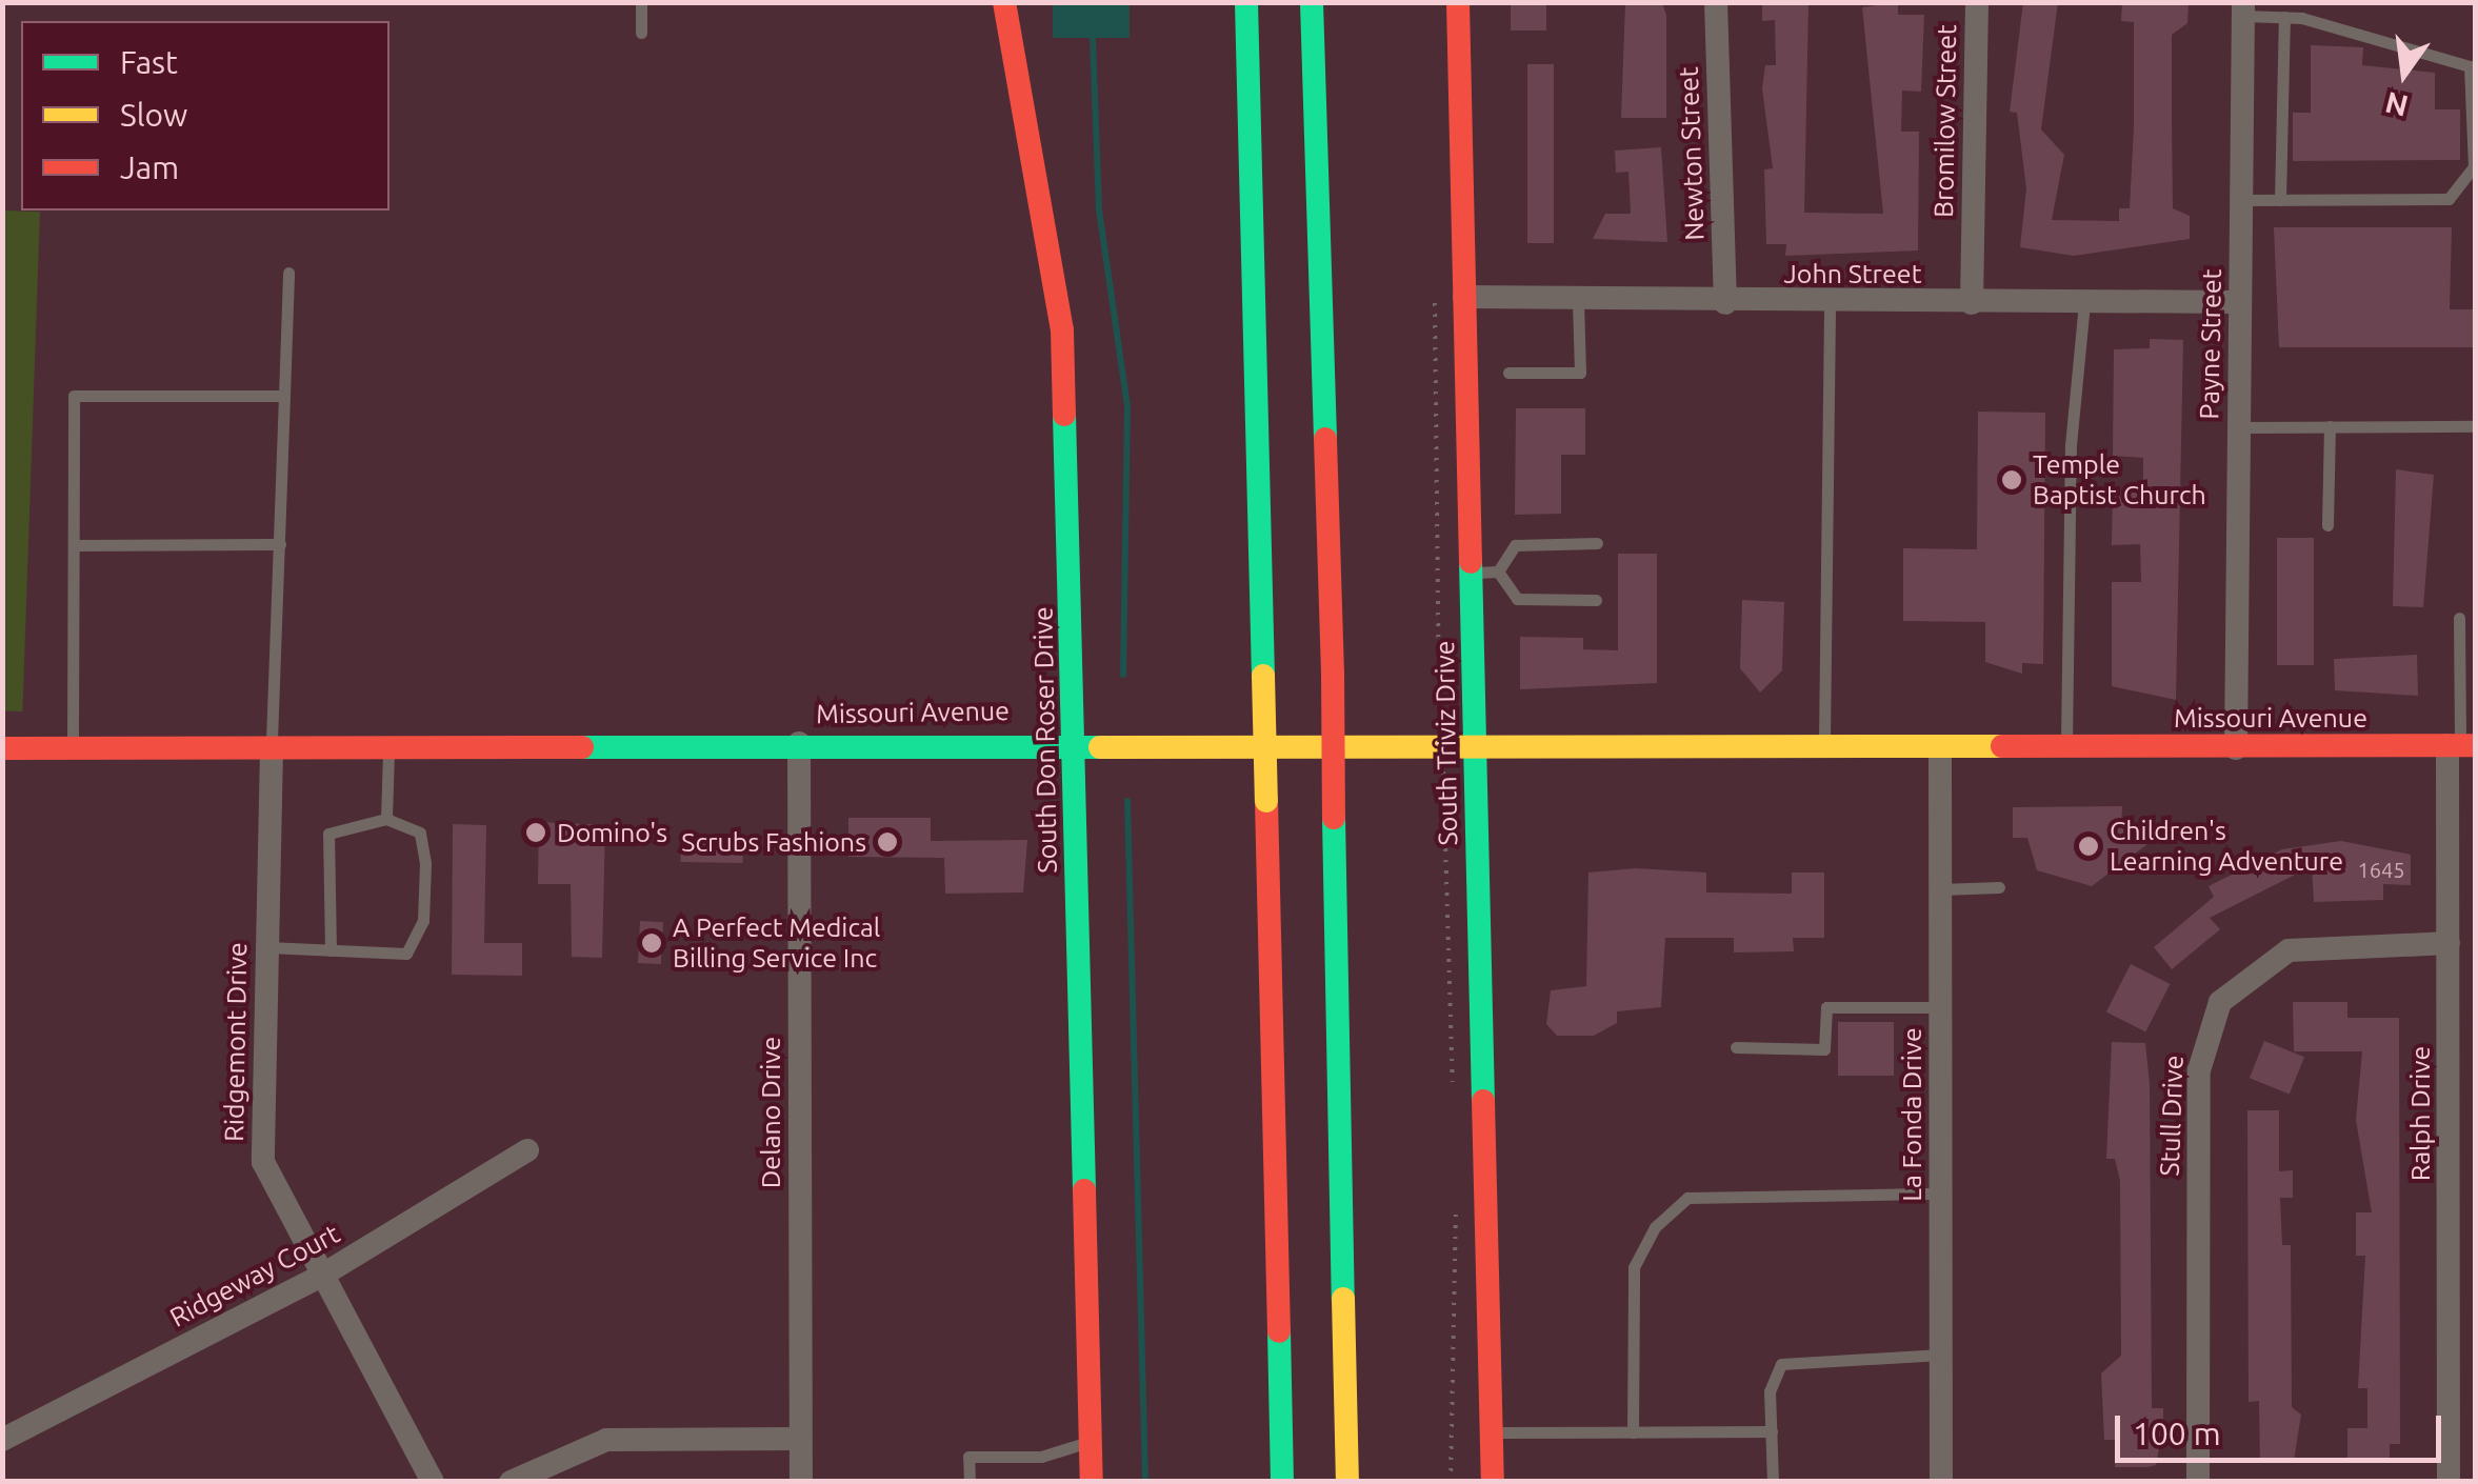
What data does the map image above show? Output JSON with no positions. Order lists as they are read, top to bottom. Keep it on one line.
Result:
{"streets":{"main road":["Missouri Avenue","South Don Roser Drive","South Triviz Drive"],"street":["Bromilow Street","Newton Street","John Street","Payne Street","Ridgemont Drive","Delano Drive","Ralph Drive","La Fonda Drive","Stull Drive","Ridgeway Court"]},"crossings":[["Bromilow Street","John Street"],["Newton Street","John Street"],["John Street","Payne Street"],["John Street","South Triviz Drive"],["Payne Street","Missouri Avenue"],["Missouri Avenue","South Don Roser Drive"],["Missouri Avenue","South Triviz Drive"],["Missouri Avenue","Ridgemont Drive"],["Missouri Avenue","Delano Drive"],["Missouri Avenue","Ralph Drive"],["Missouri Avenue","La Fonda Drive"],["Ridgemont Drive","Ridgeway Court"],["Ralph Drive","Stull Drive"]],"places":["Temple Baptist Church","Domino's","Scrubs Fashions","Children's Learning Adventure","A Perfect Medical Billing Service Inc"],"house_numbers":["1645"],"legend":["Fast","Slow","Jam"],"scale_bar":"100 m","north":"bottom"}
